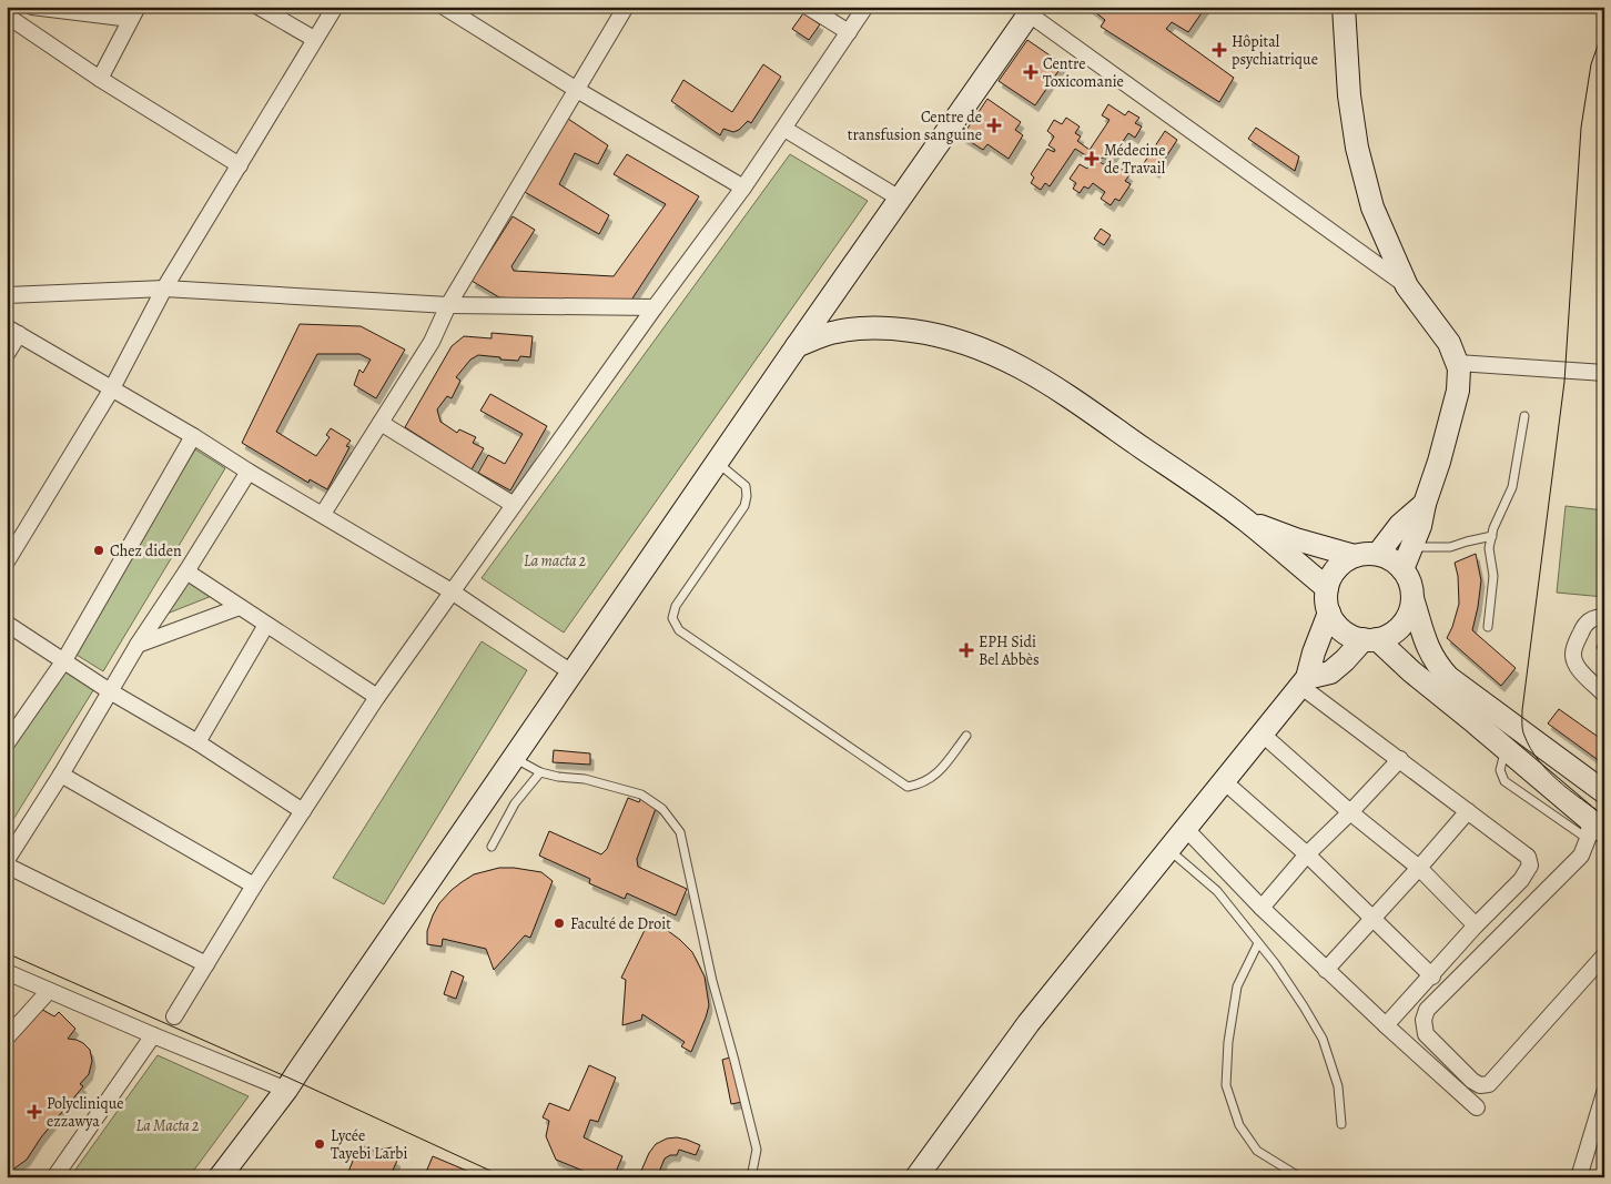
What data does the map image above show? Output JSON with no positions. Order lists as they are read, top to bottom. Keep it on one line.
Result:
{"parks":["La macta 2","La Macta 2"],"places":{"health":["Hôpital psychiatrique","Centre Toxicomanie","Centre de transfusion sanguine","Médecine de Travail","EPH Sidi Bel Abbès","Polyclinique ezzawya"],"other":["Chez diden","Faculté de Droit","Lycée Tayebi Larbi"]}}
